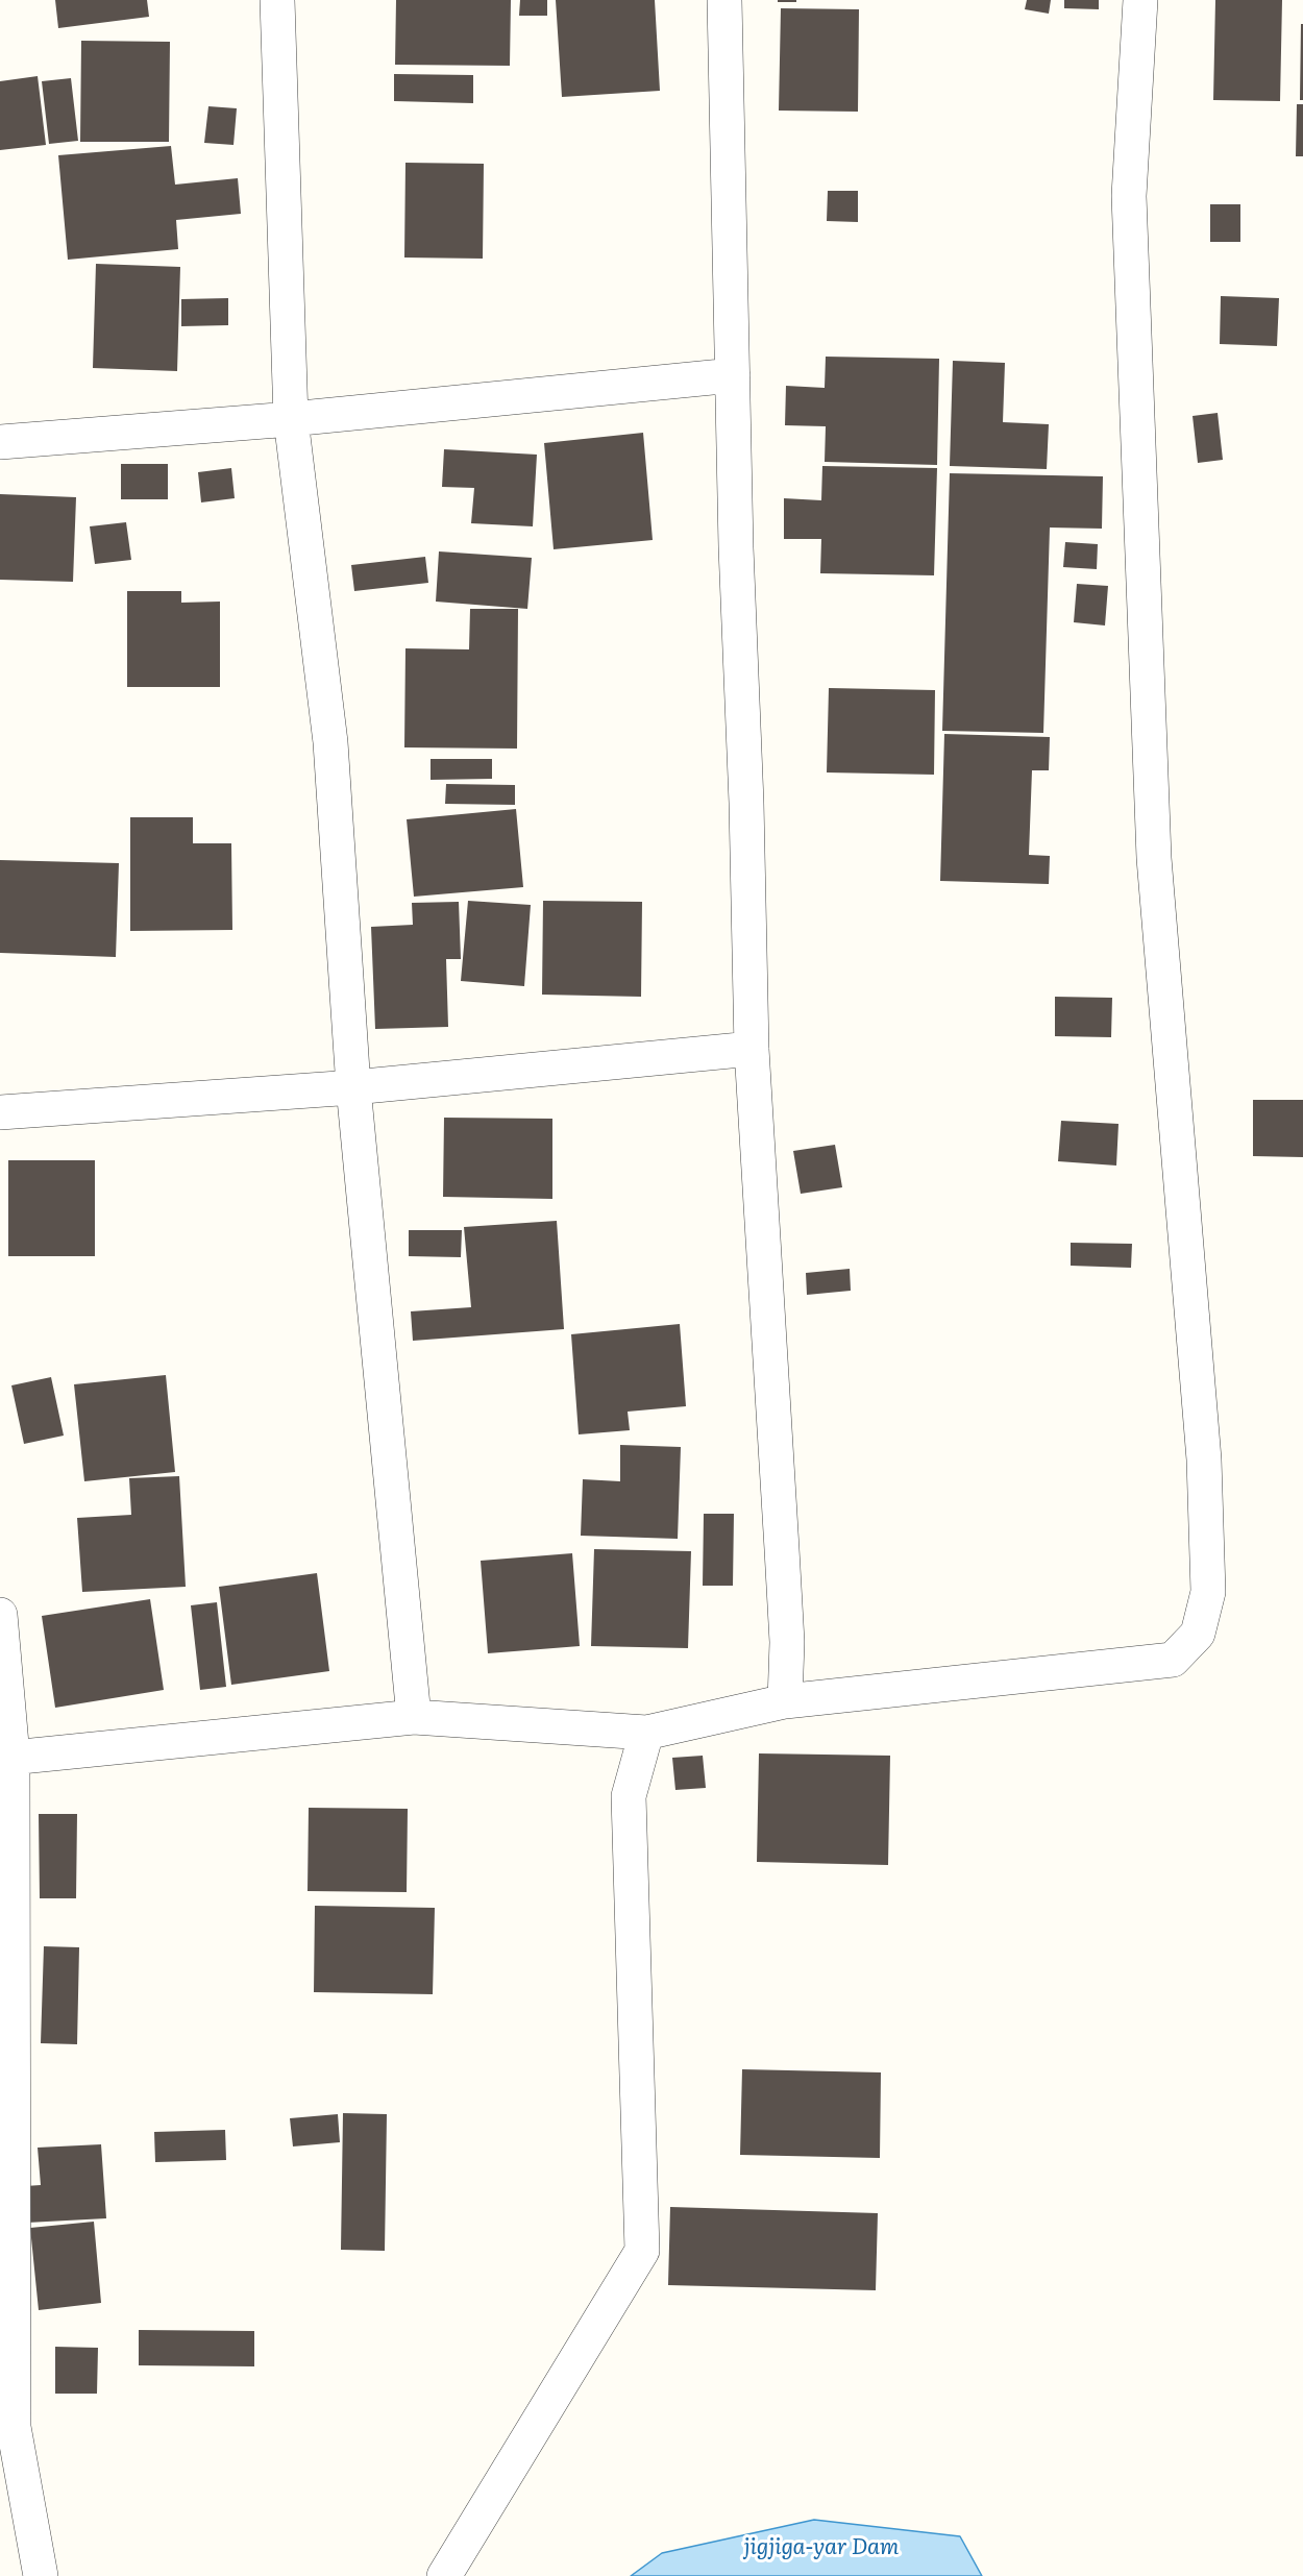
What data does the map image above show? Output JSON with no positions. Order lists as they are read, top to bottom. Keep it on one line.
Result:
{"water":["jigjiga-yar Dam"]}
